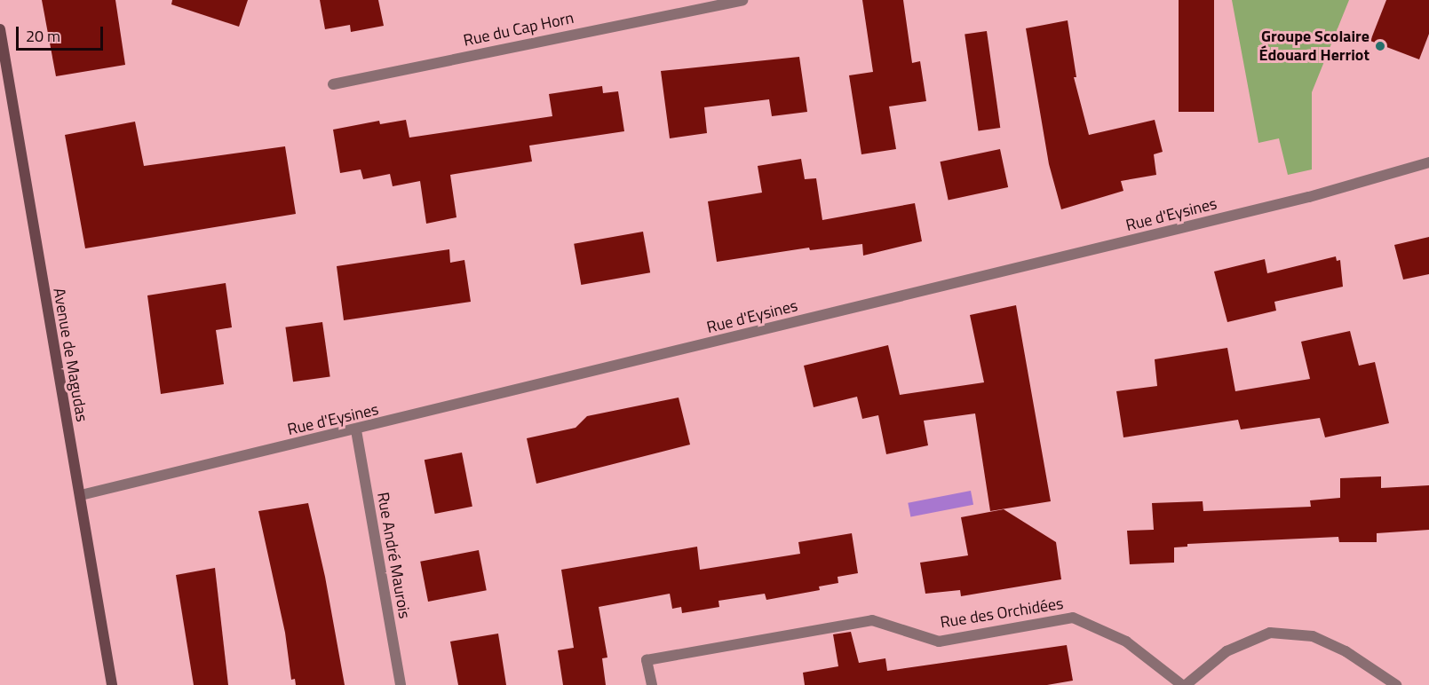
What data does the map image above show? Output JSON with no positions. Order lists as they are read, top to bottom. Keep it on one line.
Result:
{"streets":{"main road":["Avenue de Magudas"],"street":["Rue du Cap Horn","Rue d'Eysines","Rue André Maurois","Rue des Orchidées"]},"crossings":[["Rue d'Eysines","Avenue de Magudas"],["Rue d'Eysines","Rue André Maurois"]],"places":["Groupe Scolaire Édouard Herriot"],"scale_bar":"20 m"}
